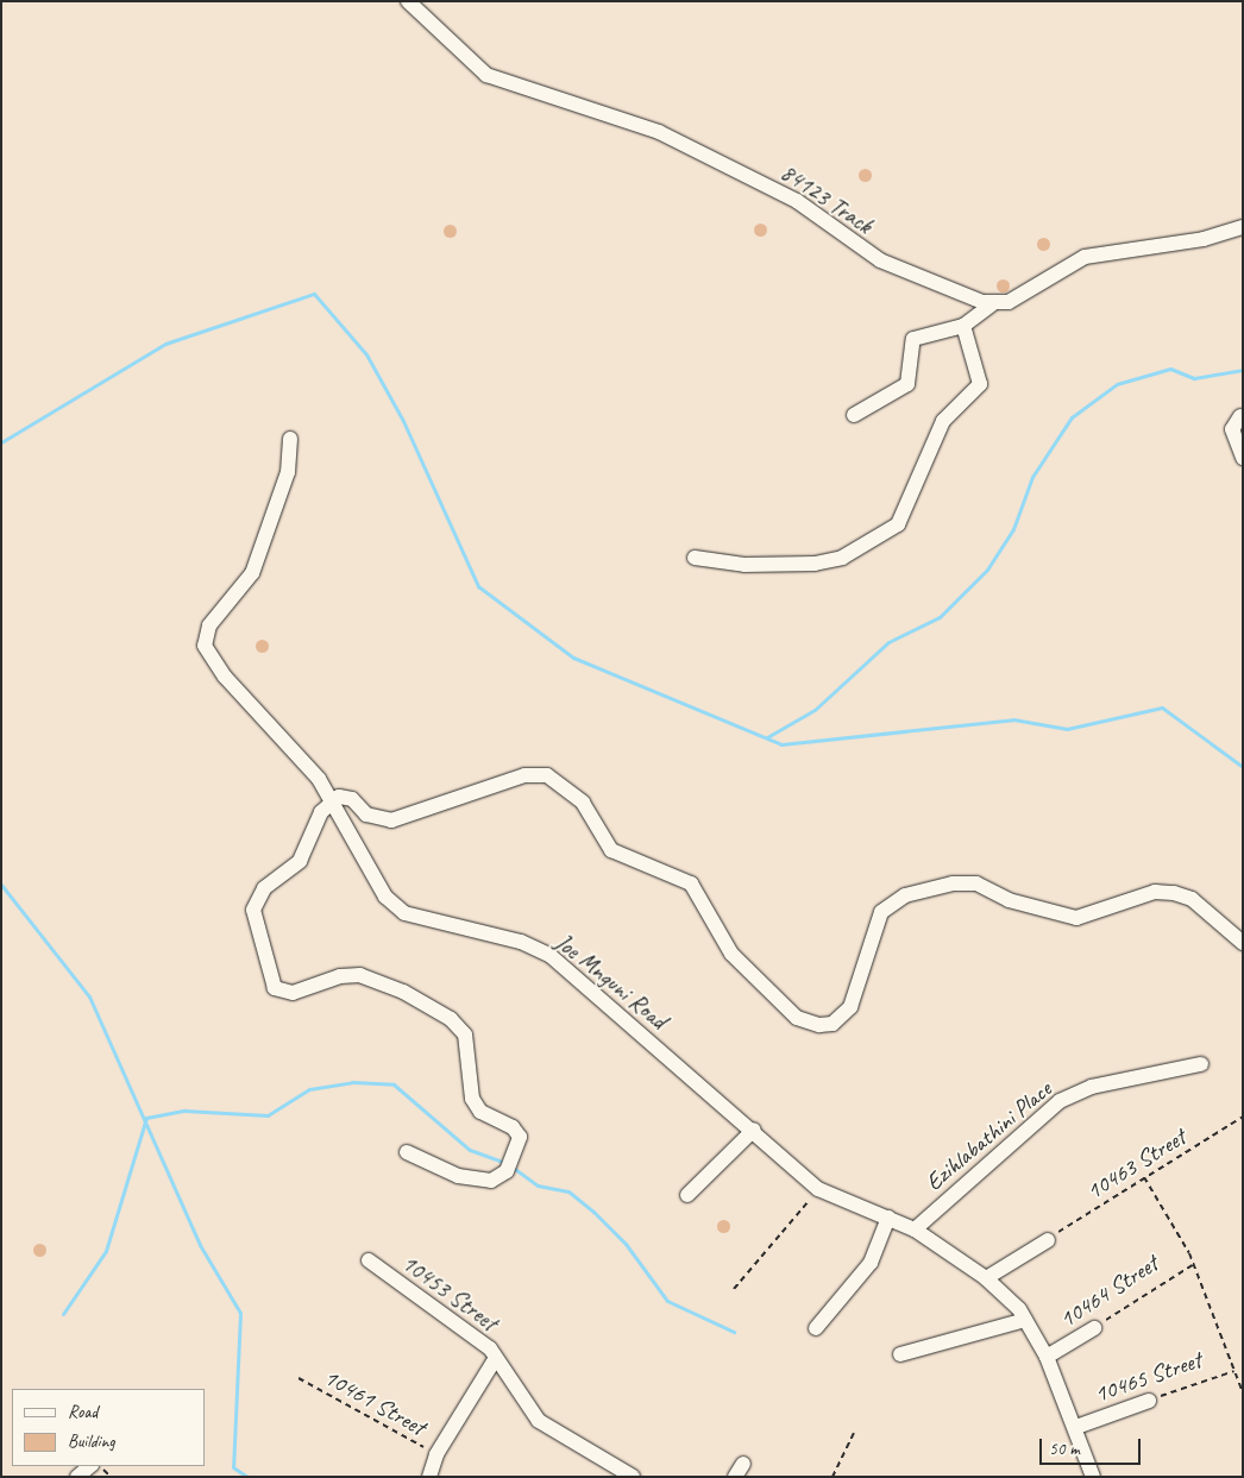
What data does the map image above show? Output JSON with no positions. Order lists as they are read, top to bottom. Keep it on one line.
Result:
{"streets":{"street":["84123 Track","Joe Mnguni Road","Ezihlabathini Place","10464 Street","10453 Street","10465 Street"],"path":["10463 Street","10461 Street"]},"crossings":[["Joe Mnguni Road","Ezihlabathini Place"],["Joe Mnguni Road","10464 Street"],["Joe Mnguni Road","10465 Street"]],"legend":["Road","Building"],"scale_bar":"50 m"}
